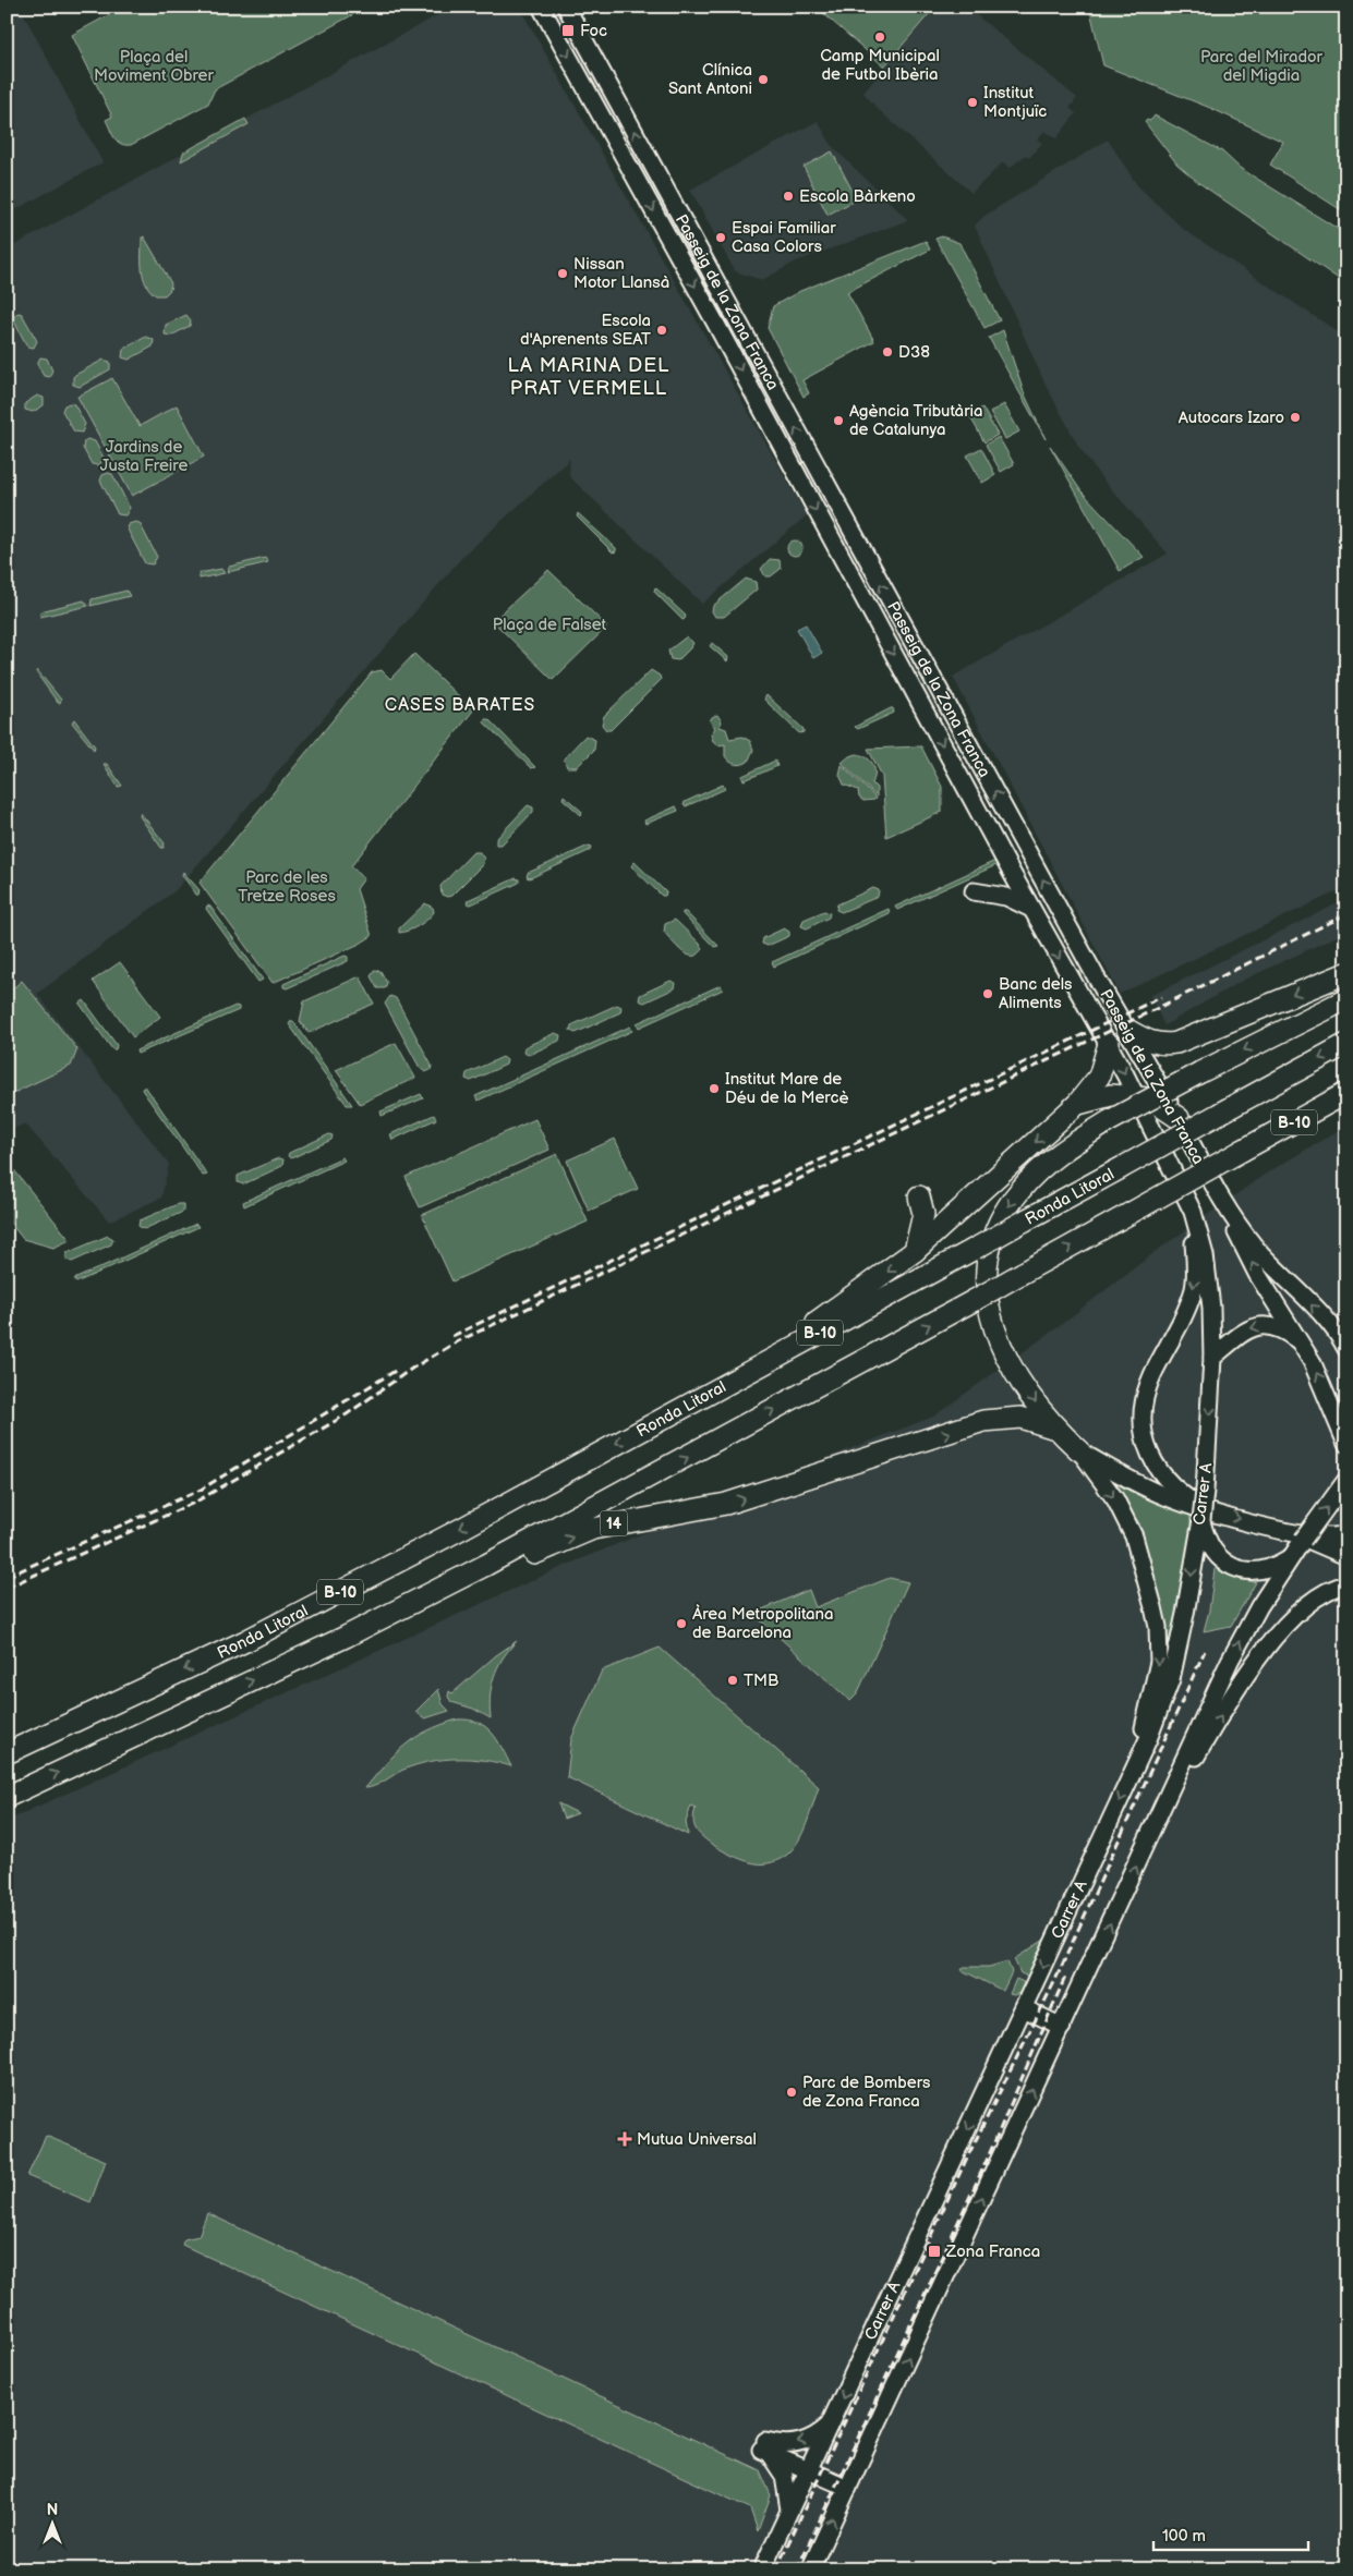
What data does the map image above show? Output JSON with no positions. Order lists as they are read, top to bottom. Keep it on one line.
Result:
{"streets":{"highway":["B-10","Ronda Litoral","14"],"main road":["Passeig de la Zona Franca","Carrer A"]},"crossings":[["Passeig de la Zona Franca","Carrer A"],["B-10","14"]],"districts":["LA MARINA DEL PRAT VERMELL","CASES BARATES"],"parks":["Plaça del Moviment Obrer","Parc del Mirador del Migdia","Jardins de Justa Freire","Plaça de Falset","Parc de les Tretze Roses"],"places":{"transit":["Foc","Zona Franca"],"other":["Camp Municipal de Futbol Ibèria","Clínica Sant Antoni","Institut Montjuïc","Escola Bàrkeno","Espai Familiar Casa Colors","Nissan Motor Llansà","Escola d'Aprenents SEAT","D38","Autocars Izaro","Agència Tributària de Catalunya","Banc dels Aliments","Institut Mare de Déu de la Mercè","Àrea Metropolitana de Barcelona","TMB","Parc de Bombers de Zona Franca"],"health":["Mutua Universal"]},"scale_bar":"100 m","north":"top"}
